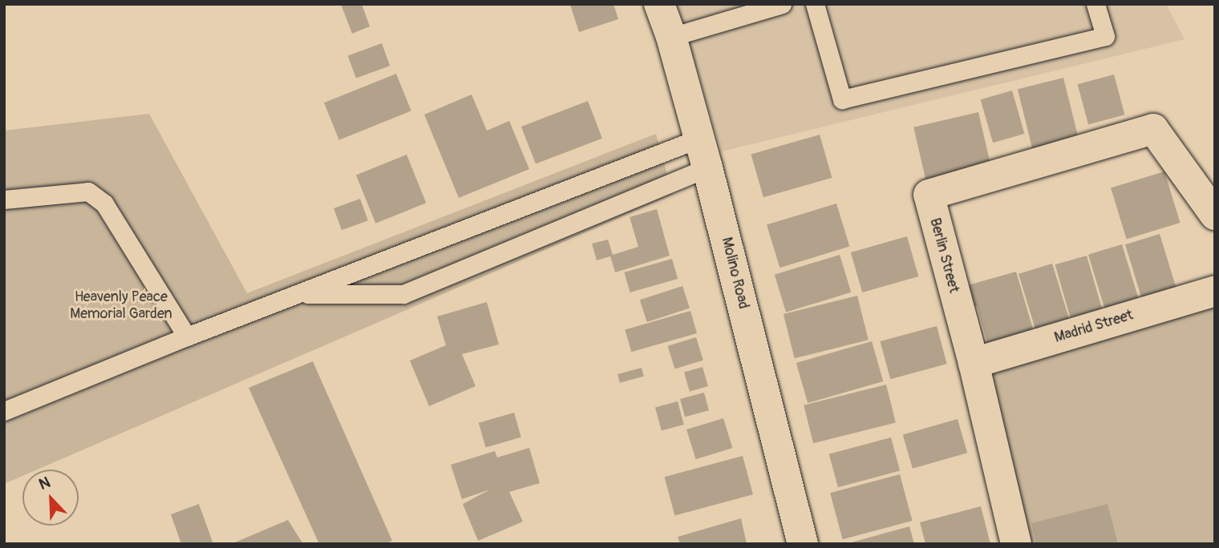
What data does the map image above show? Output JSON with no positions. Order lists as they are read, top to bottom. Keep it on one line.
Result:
{"streets":{"street":["Berlin Street","Molino Road","Madrid Street"]},"crossings":[["Berlin Street","Madrid Street"]],"parks":["Heavenly Peace Memorial Garden"],"north":"top left"}
